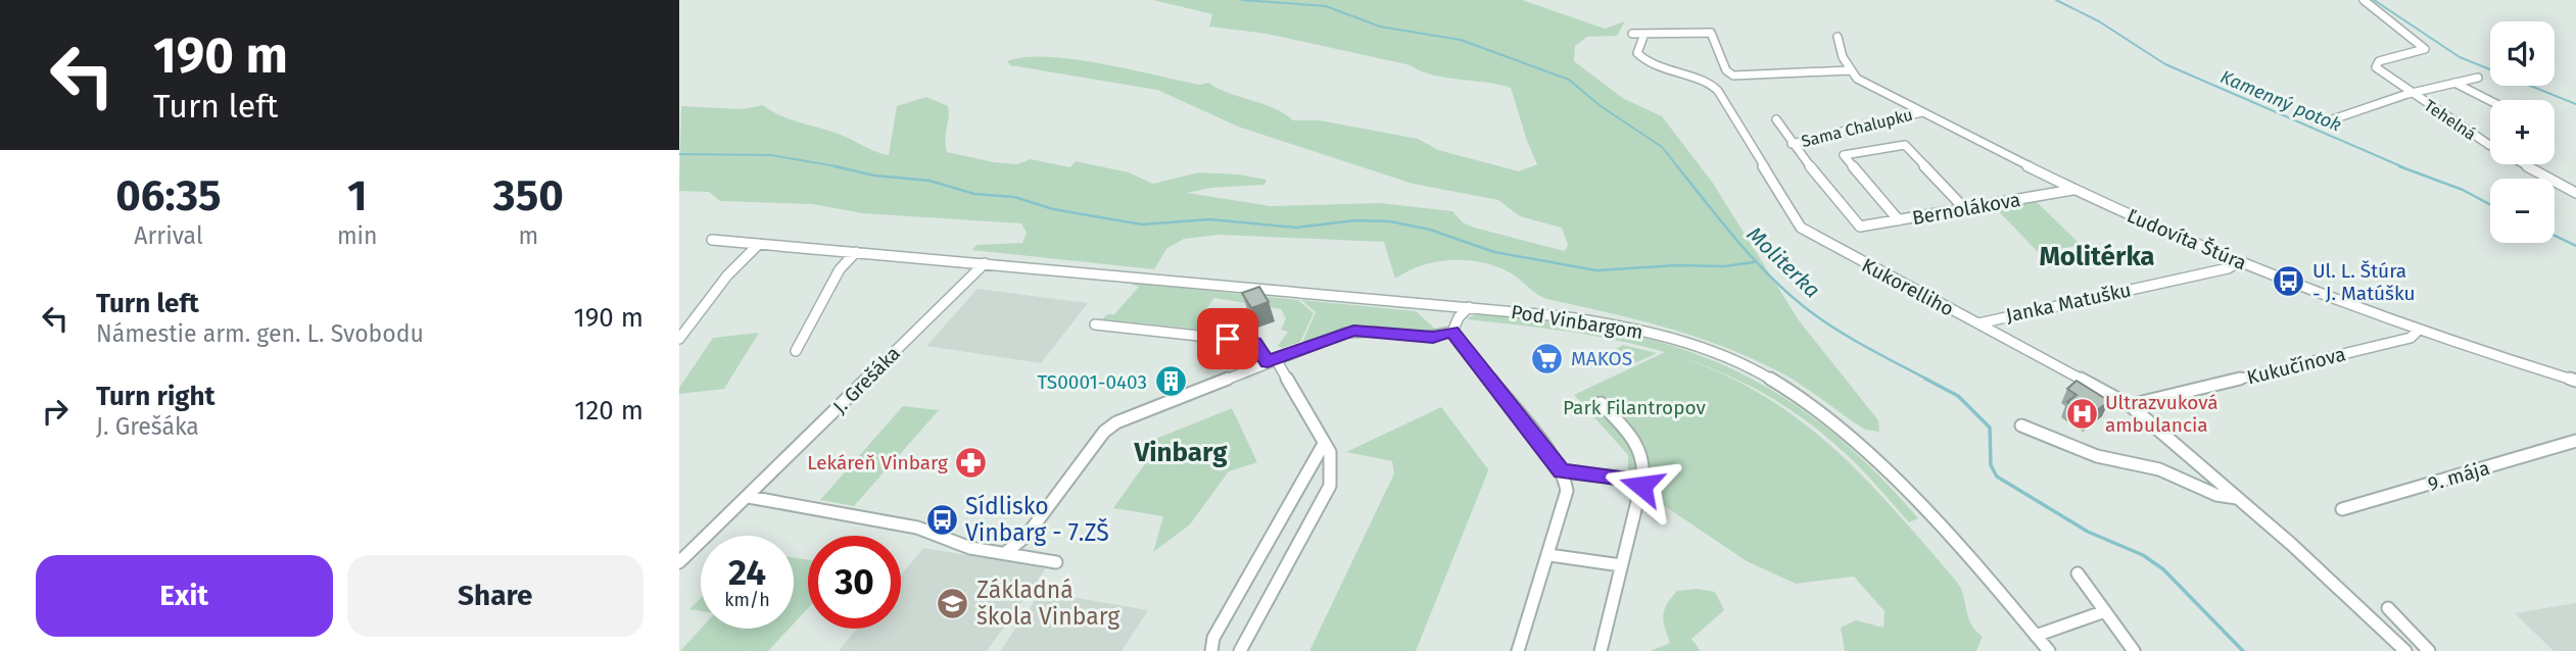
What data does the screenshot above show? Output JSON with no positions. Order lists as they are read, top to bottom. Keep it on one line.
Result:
{"streets":{"street":["Tehelná","Sama Chalupku","Bernolákova","Ľudovíta Štúra","Kukorelliho","Janka Matušku","Pod Vinbargom","Kukučínova","J. Grešáka","9. mája"]},"crossings":[["Sama Chalupku","Bernolákova"],["Sama Chalupku","Ľudovíta Štúra"],["Bernolákova","Ľudovíta Štúra"],["Ľudovíta Štúra","Janka Matušku"],["Ľudovíta Štúra","Kukučínova"],["Kukorelliho","Janka Matušku"],["Kukorelliho","Kukučínova"],["Pod Vinbargom","J. Grešáka"]],"districts":["Molitérka","Vinbarg"],"water":["Kamenný potok","Moliterka"],"parks":["Park Filantropov"],"places":{"bus stop":["Ul. L. Štúra - J. Matúšku","Sídlisko Vinbarg - 7.ZŠ"],"supermarket":["MAKOS"],"building":["TS0001-0403"],"hospital":["Ultrazvuková ambulancia"],"pharmacy":["Lekáreň Vinbarg"],"school or university":["Základná škola Vinbarg"]},"page":{"turn":["190 m","Turn left"],"map_buttons":["+","−"],"eta":["06:35","Arrival","1","min","350","m"],"list":[{"name":"Turn left","note":"Námestie arm. gen. L. Svobodu","value":"190 m"},{"name":"Turn right","note":"J. Grešáka","value":"120 m"}],"speed":"24 km/h","limit":"30","buttons":["Exit","Share"]}}
